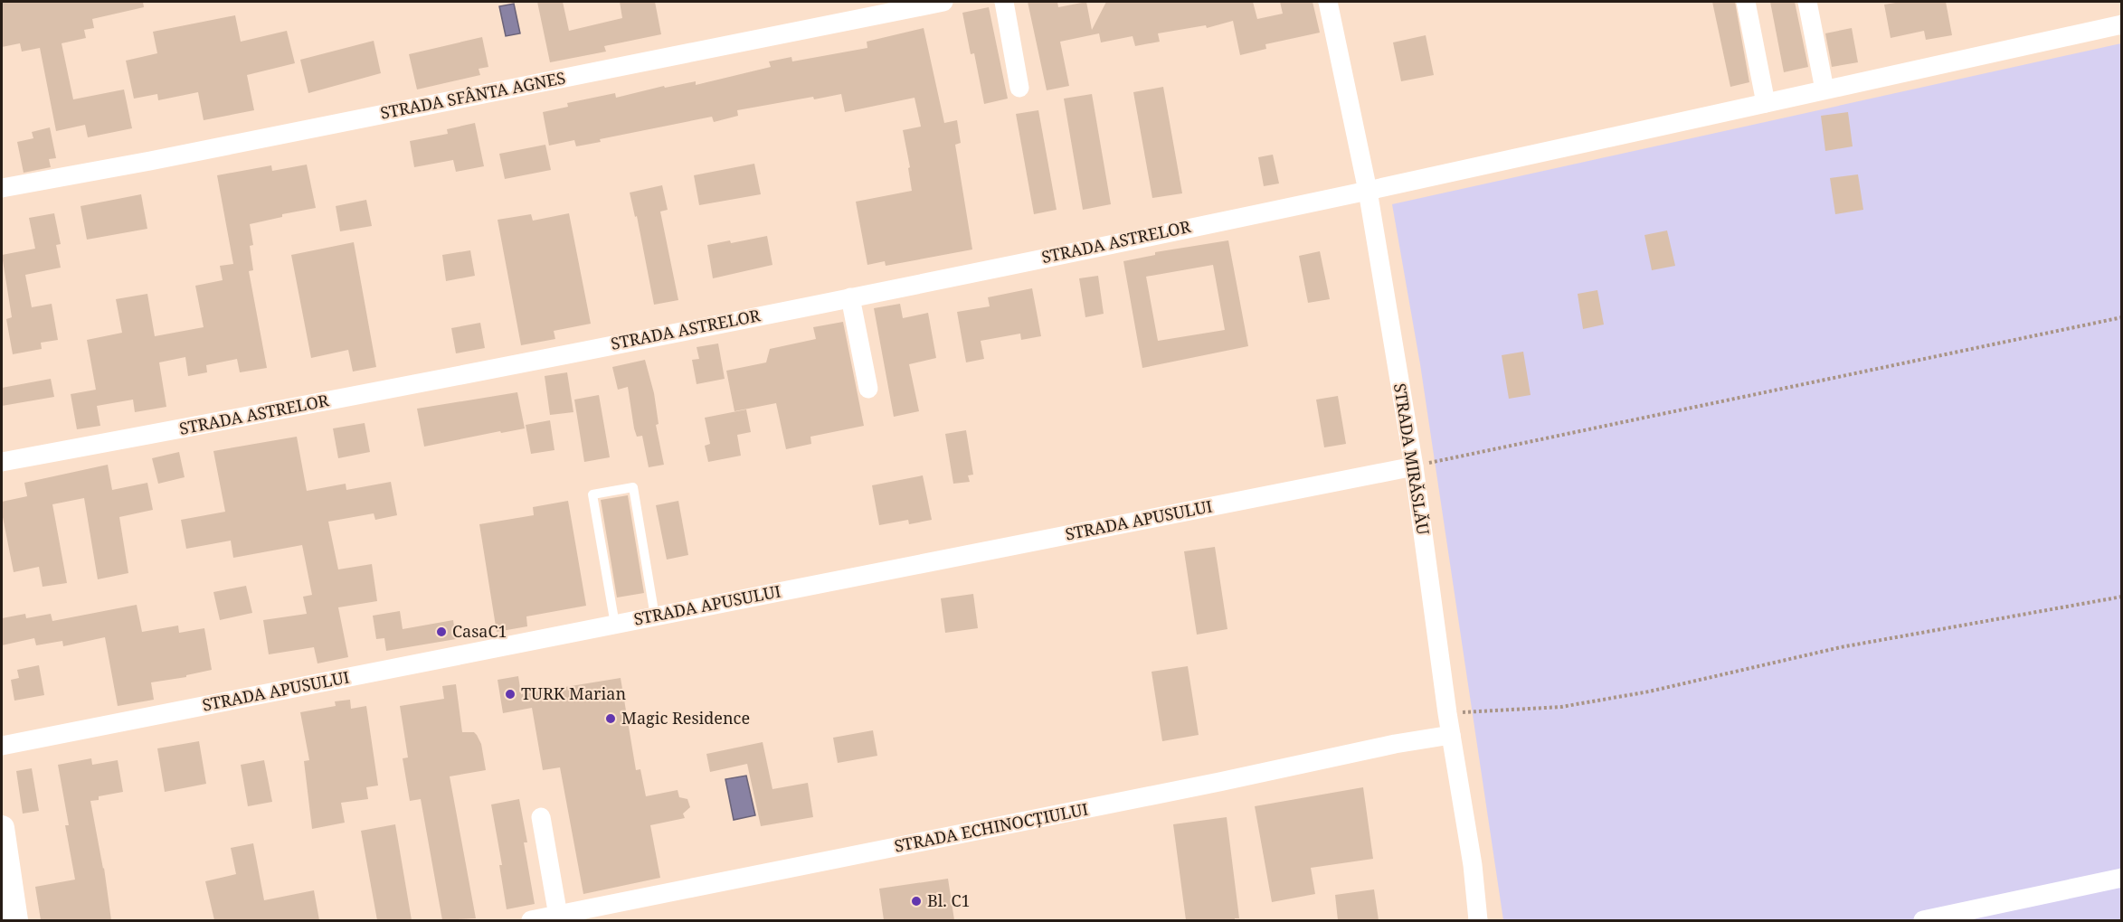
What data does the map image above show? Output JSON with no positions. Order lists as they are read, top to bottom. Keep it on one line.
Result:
{"streets":{"street":["STRADA SFÂNTA AGNES","STRADA ASTRELOR","STRADA MIRĂSLĂU","STRADA APUSULUI","STRADA ECHINOCȚIULUI"]},"crossings":[["STRADA ASTRELOR","STRADA MIRĂSLĂU"],["STRADA MIRĂSLĂU","STRADA APUSULUI"],["STRADA MIRĂSLĂU","STRADA ECHINOCȚIULUI"]],"places":["CasaC1","TURK Marian","Magic Residence","Bl. C1"]}
